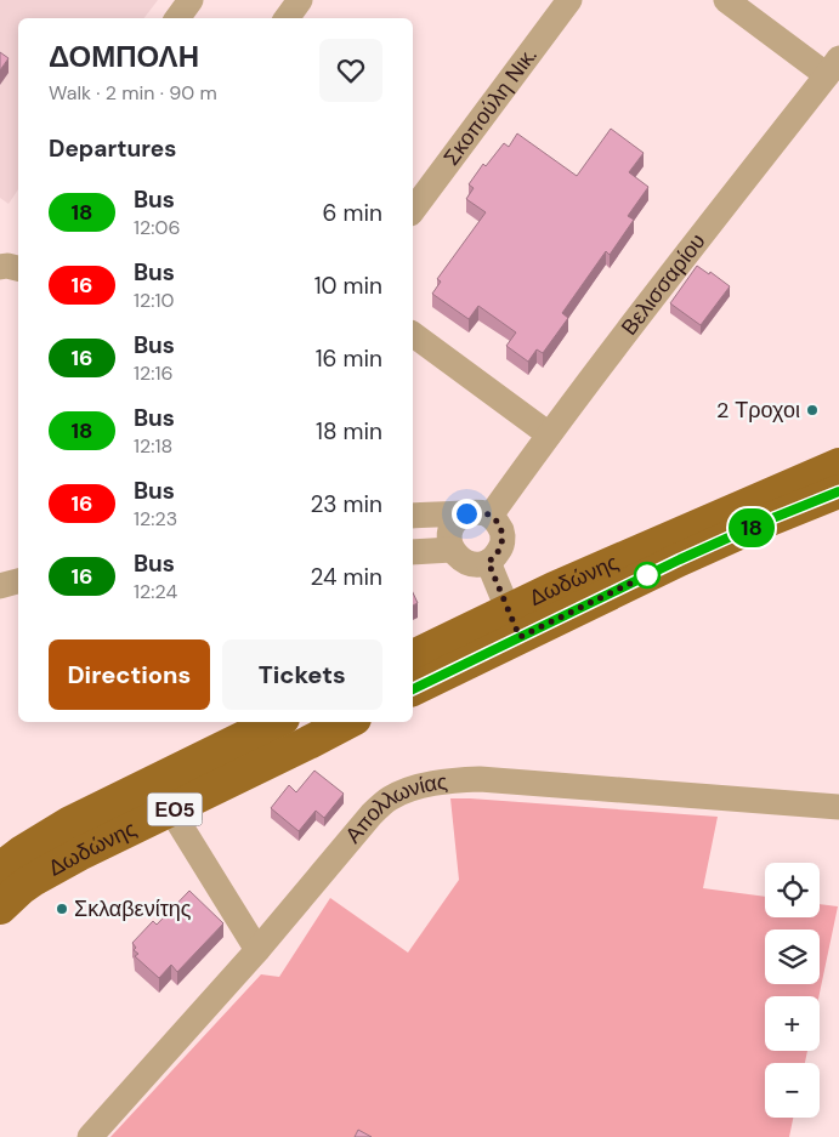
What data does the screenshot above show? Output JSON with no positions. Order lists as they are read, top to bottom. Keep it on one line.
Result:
{"streets":{"main road":["Δωδώνης","ΕΟ5"],"street":["Σκοπούλη Νικ.","Βελισσαρίου","Απολλωνίας"]},"places":["2 Τροχοι","Σκλαβενίτης"],"lines":["bus line 18"],"page":{"on_map":"18","heading":[["ΔΟΜΠΟΛΗ","Walk · 2 min · 90 m"],"Departures"],"list":[{"mark":"18","name":"Bus","note":"12:06","value":"6 min"},{"mark":"16","name":"Bus","note":"12:10","value":"10 min"},{"mark":"16","name":"Bus","note":"12:16","value":"16 min"},{"mark":"18","name":"Bus","note":"12:18","value":"18 min"},{"mark":"16","name":"Bus","note":"12:23","value":"23 min"},{"mark":"16","name":"Bus","note":"12:24","value":"24 min"}],"buttons":["Directions","Tickets"],"map_buttons":["+","−"]}}
